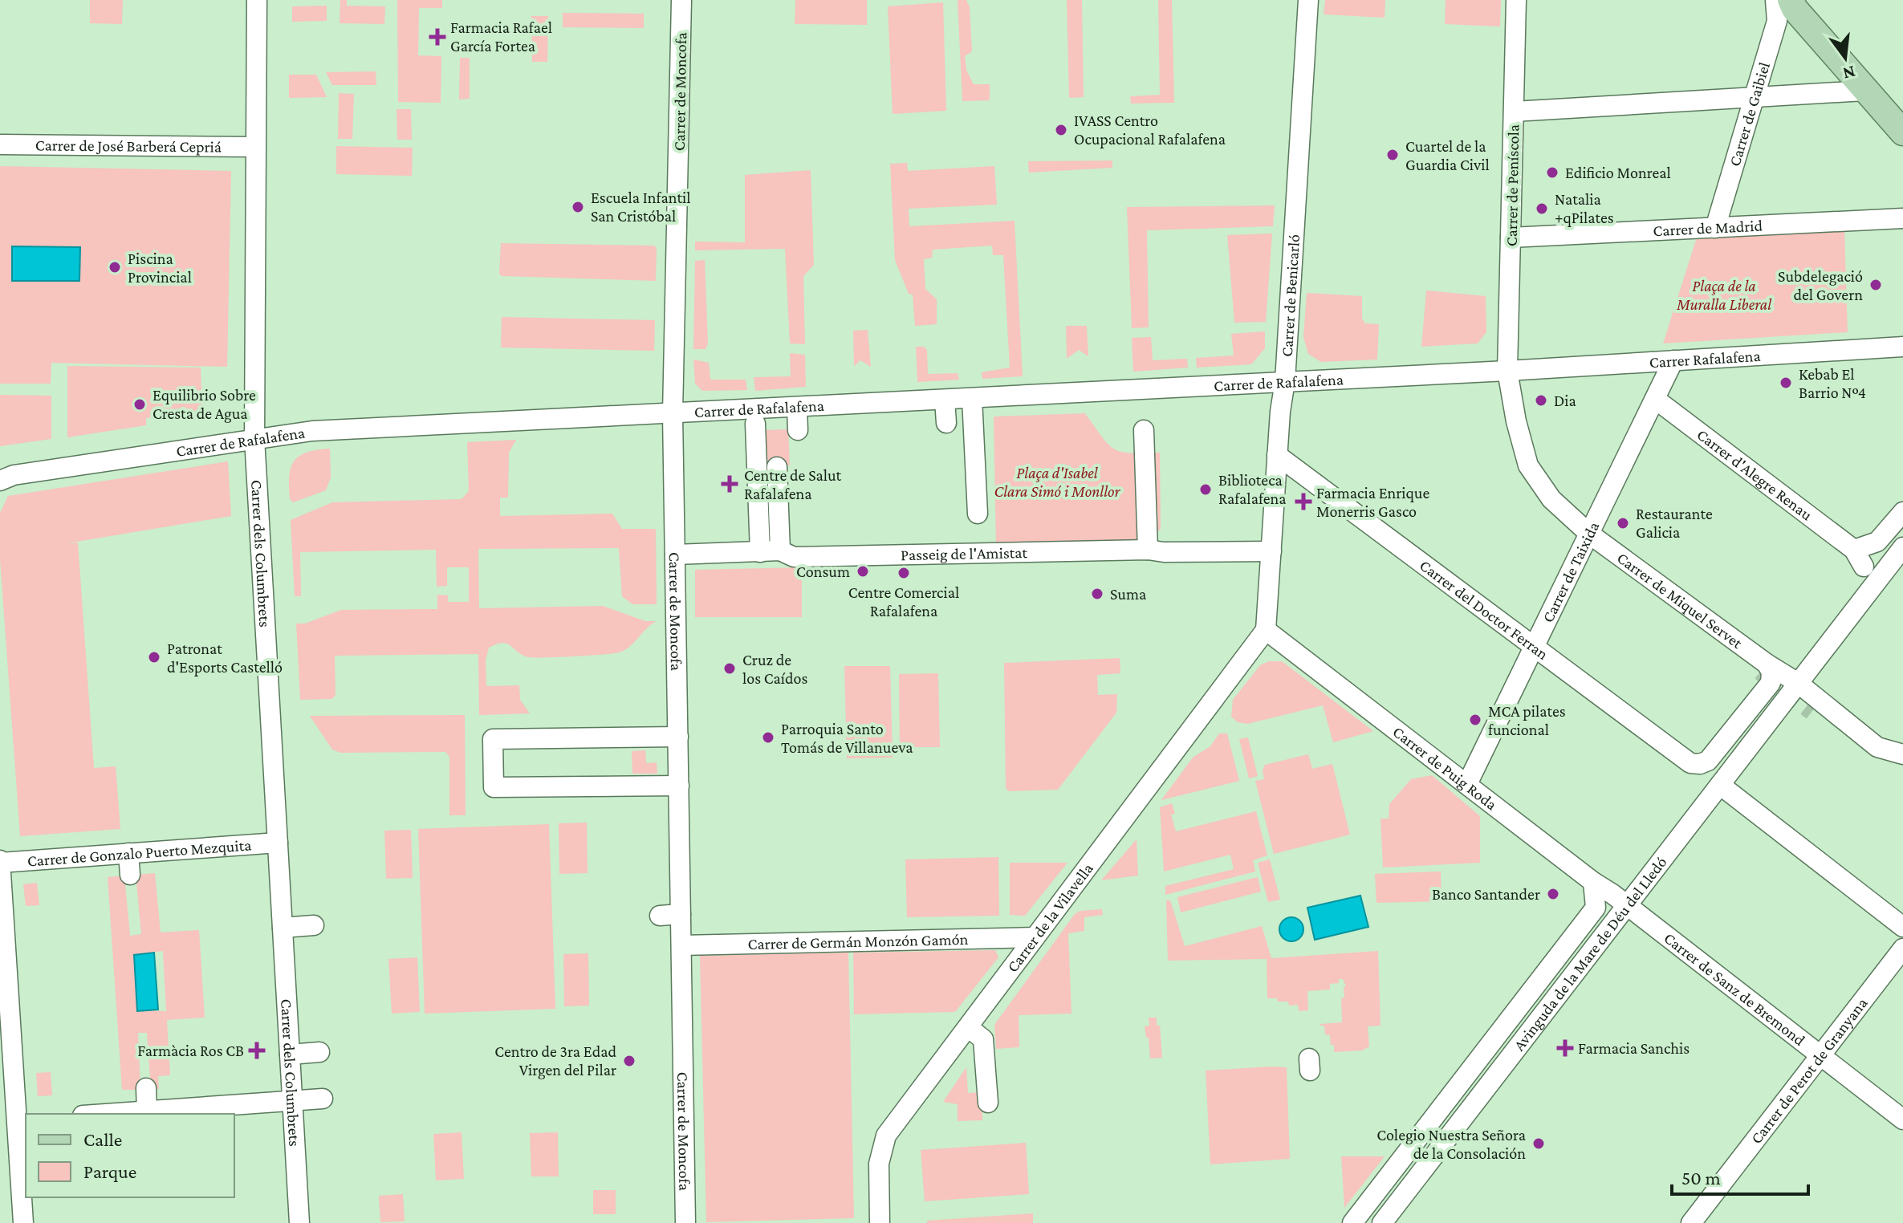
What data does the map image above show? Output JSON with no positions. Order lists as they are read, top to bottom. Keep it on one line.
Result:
{"streets":{"street":["Carrer de Moncofa","Carrer de Gaibiel","Carrer de José Barberá Cepriá","Carrer de Peníscola","Carrer de Madrid","Carrer de Benicarló","Carrer Rafalafena","Carrer de Rafalafena","Carrer d'Alegre Renau","Passeig de l'Amistat","Carrer dels Columbrets","Carrer de Taixida","Carrer de Miquel Servet","Carrer del Doctor Ferran","Carrer de Puig Roda","Carrer de Gonzalo Puerto Mezquita","Carrer de la Vilavella","Carrer de Germán Monzón Gamón","Avinguda de la Mare de Déu del Lledó","Carrer de Sanz de Bremond","Carrer de Perot de Granyana"]},"crossings":[["Carrer de Moncofa","Carrer de Rafalafena"],["Carrer de Moncofa","Passeig de l'Amistat"],["Carrer de Moncofa","Carrer de Germán Monzón Gamón"],["Carrer de Gaibiel","Carrer de Madrid"],["Carrer de José Barberá Cepriá","Carrer dels Columbrets"],["Carrer de Peníscola","Carrer de Madrid"],["Carrer de Peníscola","Carrer Rafalafena"],["Carrer de Peníscola","Carrer de Rafalafena"],["Carrer de Peníscola","Carrer de Miquel Servet"],["Carrer de Benicarló","Carrer de Rafalafena"],["Carrer de Benicarló","Passeig de l'Amistat"],["Carrer de Benicarló","Carrer del Doctor Ferran"],["Carrer de Benicarló","Carrer de Puig Roda"],["Carrer de Benicarló","Carrer de la Vilavella"],["Carrer Rafalafena","Carrer de Rafalafena"],["Carrer Rafalafena","Carrer de Taixida"],["Carrer Rafalafena","Carrer de Miquel Servet"],["Carrer de Rafalafena","Carrer dels Columbrets"],["Carrer de Rafalafena","Carrer de Miquel Servet"],["Carrer d'Alegre Renau","Carrer de Taixida"],["Carrer dels Columbrets","Carrer de Gonzalo Puerto Mezquita"],["Carrer de Taixida","Carrer de Miquel Servet"],["Carrer de Taixida","Carrer del Doctor Ferran"],["Carrer de Taixida","Carrer de Puig Roda"],["Carrer de Miquel Servet","Carrer del Doctor Ferran"],["Carrer de Puig Roda","Carrer de la Vilavella"],["Carrer de Puig Roda","Avinguda de la Mare de Déu del Lledó"],["Carrer de Puig Roda","Carrer de Sanz de Bremond"],["Carrer de la Vilavella","Carrer de Germán Monzón Gamón"],["Avinguda de la Mare de Déu del Lledó","Carrer de Sanz de Bremond"],["Carrer de Sanz de Bremond","Carrer de Perot de Granyana"]],"parks":["Plaça de la Muralla Liberal","Plaça d'Isabel Clara Simó i Monllor"],"places":{"health":["Farmacia Rafael García Fortea","Centre de Salut Rafalafena","Farmacia Enrique Monerris Gasco","Farmacia Sanchis","Farmàcia Ros CB"],"other":["IVASS Centro Ocupacional Rafalafena","Cuartel de la Guardia Civil","Edificio Monreal","Escuela Infantil San Cristóbal","Natalia +qPilates","Piscina Provincial","Subdelegació del Govern","Kebab El Barrio Nº4","Dia","Equilibrio Sobre Cresta de Agua","Biblioteca Rafalafena","Restaurante Galicia","Consum","Centre Comercial Rafalafena","Suma","Patronat d'Esports Castelló","Cruz de los Caídos","MCA pilates funcional","Parroquia Santo Tomás de Villanueva","Banco Santander","Centro de 3ra Edad Virgen del Pilar","Colegio Nuestra Señora de la Consolación"]},"legend":["Calle","Parque"],"scale_bar":"50 m","north":"bottom"}
